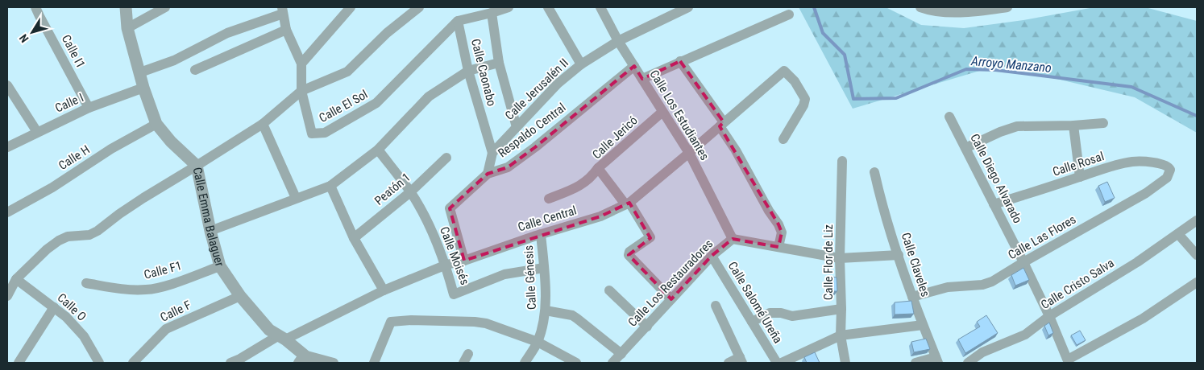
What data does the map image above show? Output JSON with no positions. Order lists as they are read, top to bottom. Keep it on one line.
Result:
{"streets":{"street":["Calle I1","Calle Caonabo","Calle Jerusalén II","Calle I","Calle El Sol","Calle Los Estudiantes","Respaldo Central","Calle Jericó","Calle H","Calle Rosal","Calle Diego Alvarado","Peatón 1","Calle Emma Balaguer","Calle Central","Calle Las Flores","Calle Moisés","Calle Flor de Liz","Calle Claveles","Calle F1","Calle Génesis","Calle Los Restauradores","Calle Cristo Salva","Calle Salomé Ureña","Calle O","Calle F"]},"crossings":[["Calle I1","Calle I"],["Calle Caonabo","Calle Jerusalén II"],["Calle Caonabo","Calle El Sol"],["Calle Jerusalén II","Calle Los Estudiantes"],["Calle I","Calle Emma Balaguer"],["Calle Los Estudiantes","Respaldo Central"],["Calle Los Estudiantes","Calle Jericó"],["Calle Los Estudiantes","Calle Central"],["Calle Los Estudiantes","Calle Los Restauradores"],["Respaldo Central","Calle Central"],["Calle Jericó","Calle Central"],["Calle Jericó","Calle Los Restauradores"],["Calle H","Calle Emma Balaguer"],["Calle Rosal","Calle Diego Alvarado"],["Calle Rosal","Calle Las Flores"],["Calle Diego Alvarado","Calle Las Flores"],["Calle Diego Alvarado","Calle Cristo Salva"],["Peatón 1","Calle Moisés"],["Calle Emma Balaguer","Calle Central"],["Calle Emma Balaguer","Calle F1"],["Calle Emma Balaguer","Calle F"],["Calle Central","Calle Moisés"],["Calle Central","Calle Génesis"],["Calle Las Flores","Calle Claveles"],["Calle Moisés","Calle Génesis"],["Calle Los Restauradores","Calle Salomé Ureña"]],"water":["Arroyo Manzano"],"north":"bottom left"}
